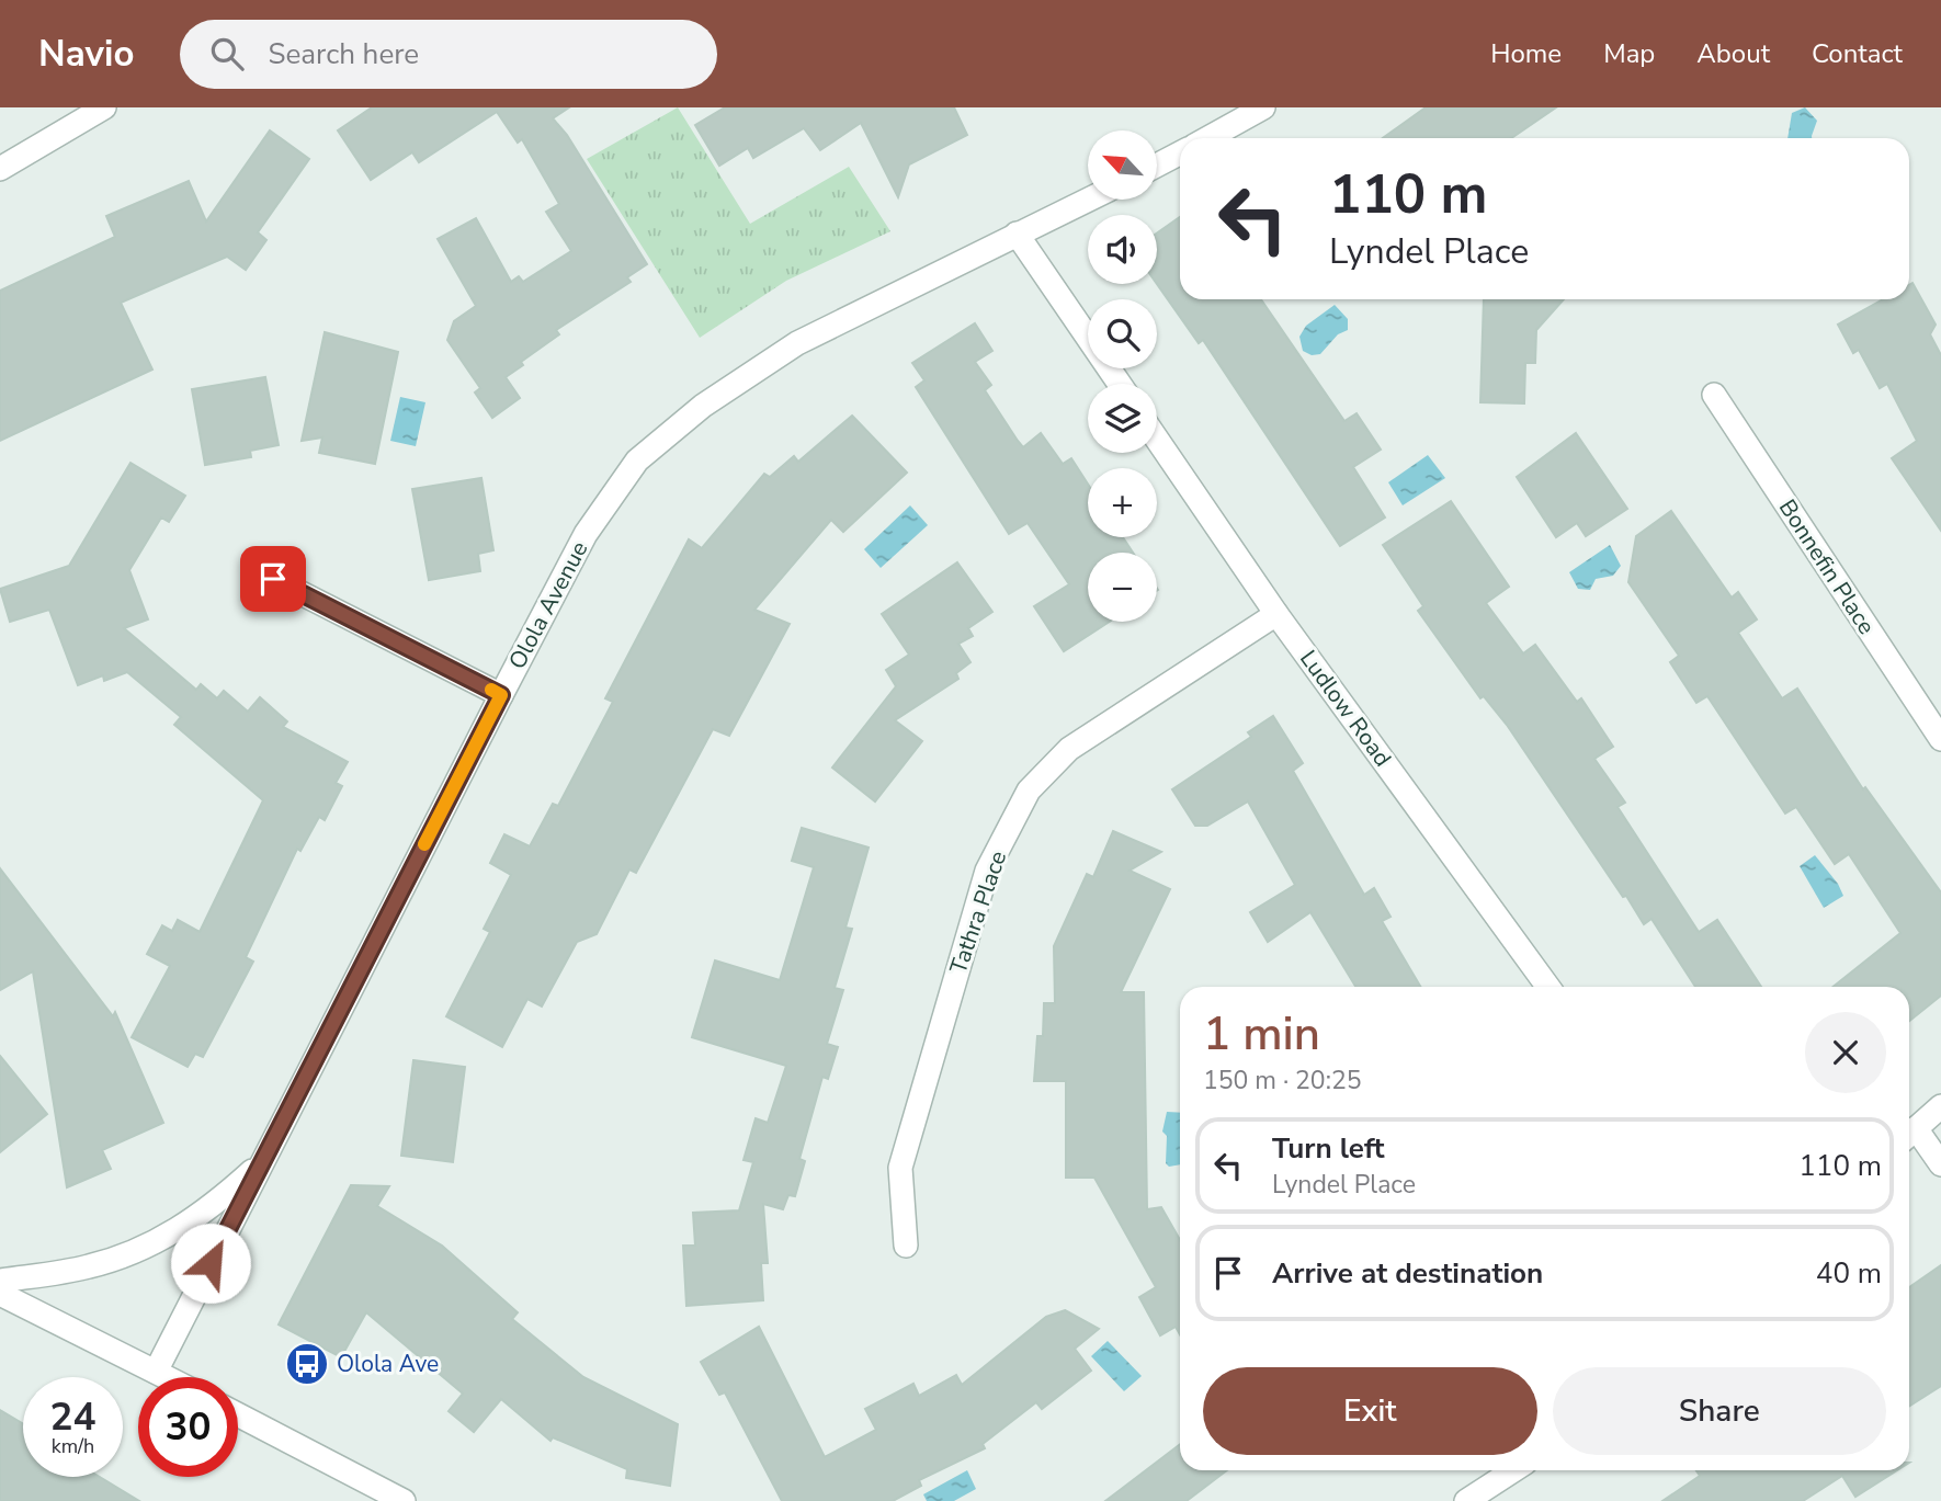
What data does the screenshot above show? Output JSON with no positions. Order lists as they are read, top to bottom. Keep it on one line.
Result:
{"streets":{"street":["Bonnefin Place","Olola Avenue","Ludlow Road","Tathra Place"]},"crossings":[["Ludlow Road","Tathra Place"]],"places":{"bus stop":["Olola Ave"]},"north":"top left","page":{"header":"Navio","search":"Search here","nav":["Home","Map","About","Contact"],"map_buttons":["+","−"],"turn":["110 m","Lyndel Place"],"heading":["1 min","150 m · 20:25"],"list":[{"name":"Turn left","note":"Lyndel Place","value":"110 m"},{"name":"Arrive at destination","value":"40 m"}],"buttons":["Exit","Share"],"speed":"24 km/h","limit":"30"}}
